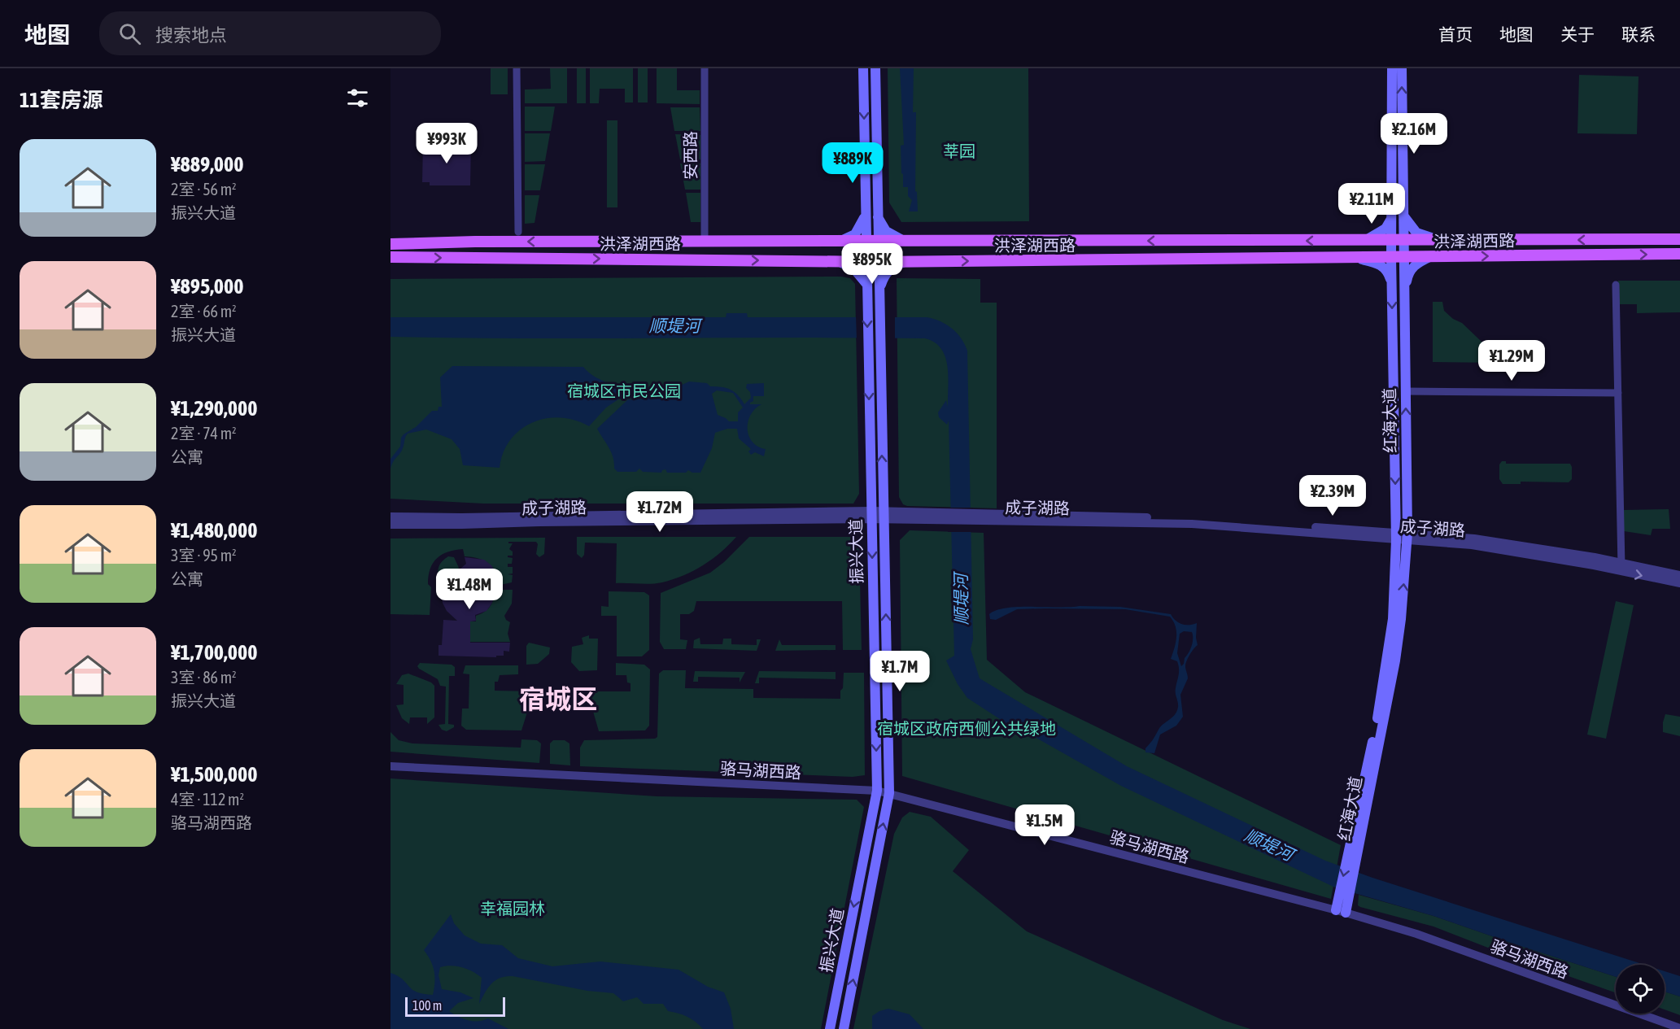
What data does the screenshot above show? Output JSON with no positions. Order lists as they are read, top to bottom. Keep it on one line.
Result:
{"streets":{"main road":["洪泽湖西路","红海大道","振兴大道"],"street":["安西路","成子湖路","骆马湖西路"]},"crossings":[["安西路","洪泽湖西路"],["洪泽湖西路","红海大道"],["洪泽湖西路","振兴大道"],["红海大道","成子湖路"],["成子湖路","振兴大道"],["振兴大道","骆马湖西路"]],"districts":["宿城区"],"water":["顺堤河"],"parks":["莘园","宿城区市民公园","宿城区政府西侧公共绿地","幸福园林"],"scale_bar":"100 m","page":{"header":"地图","search":"搜索地点","nav":["首页","地图","关于","联系"],"heading":"11套房源","price":["¥2.16M","¥993K","¥889K","¥2.11M","¥895K","¥1.29M","¥2.39M","¥1.72M","¥1.48M","¥1.7M","¥1.5M"],"list":[{"name":"¥889,000","note":"2室 · 56 m² · 振兴大道"},{"name":"¥895,000","note":"2室 · 66 m² · 振兴大道"},{"name":"¥1,290,000","note":"2室 · 74 m² · 公寓"},{"name":"¥1,480,000","note":"3室 · 95 m² · 公寓"},{"name":"¥1,700,000","note":"3室 · 86 m² · 振兴大道"},{"name":"¥1,500,000","note":"4室 · 112 m² · 骆马湖西路"}],"scale":"100 m"}}
